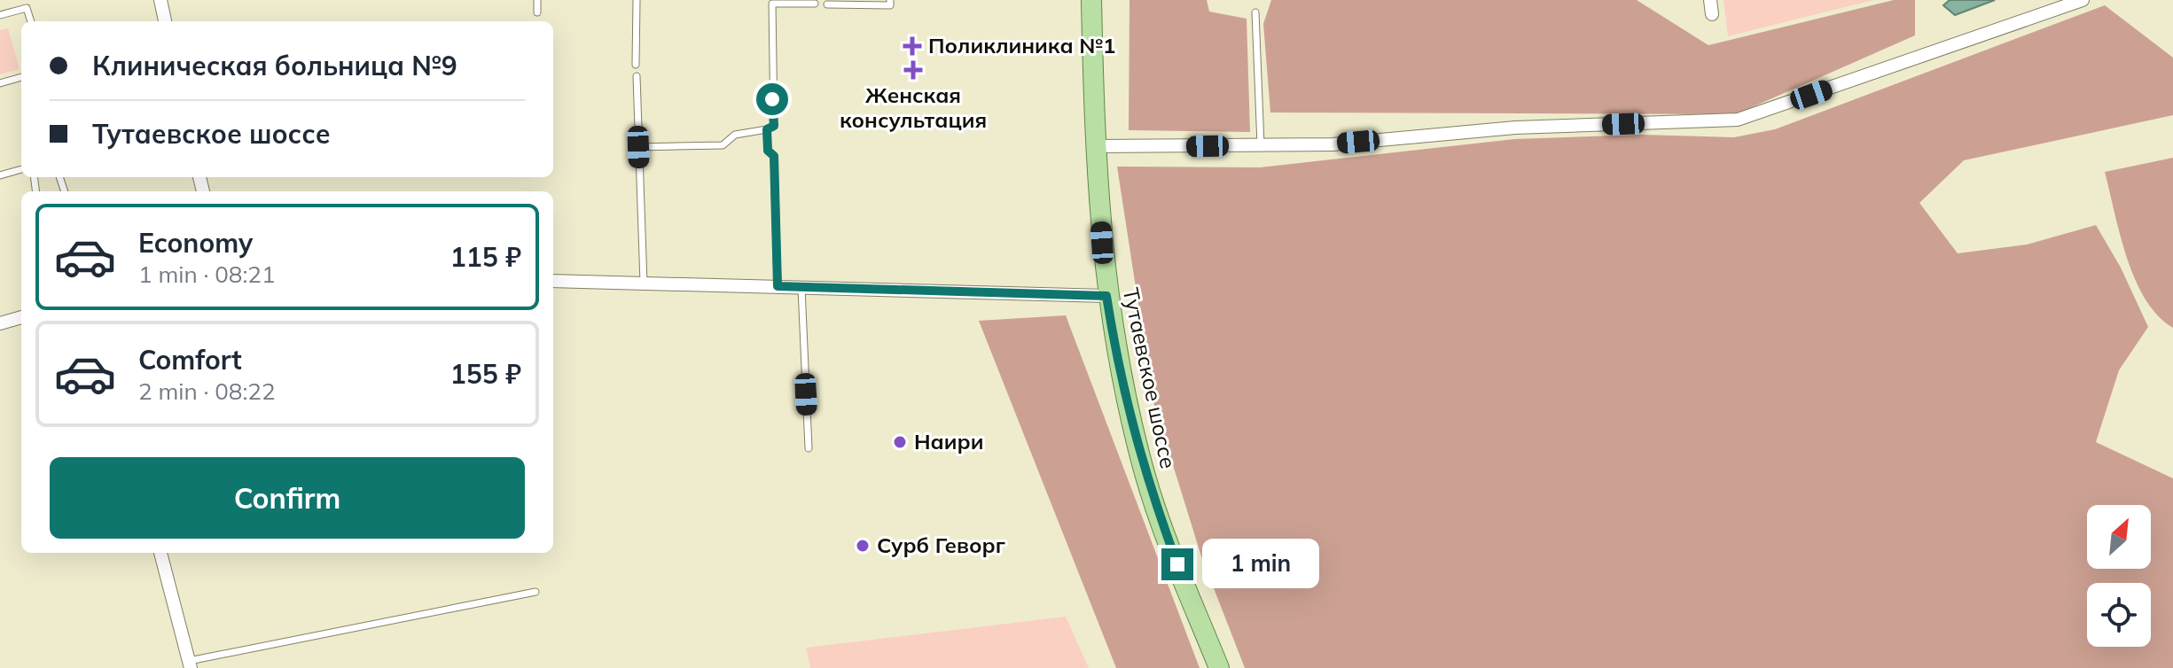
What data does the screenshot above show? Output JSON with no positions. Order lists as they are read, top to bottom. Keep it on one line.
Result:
{"streets":{"main road":["Тутаевское шоссе"]},"places":{"health":["Поликлиника №1","Женская консультация"],"other":["Наири","Сурб Геворг"]},"north":"top right","page":{"banner":["Клиническая больница №9","Тутаевское шоссе"],"list":[{"name":"Economy","note":"1 min · 08:21","value":"115 ₽"},{"name":"Comfort","note":"2 min · 08:22","value":"155 ₽"}],"buttons":"Confirm","bubble":"1 min"}}
